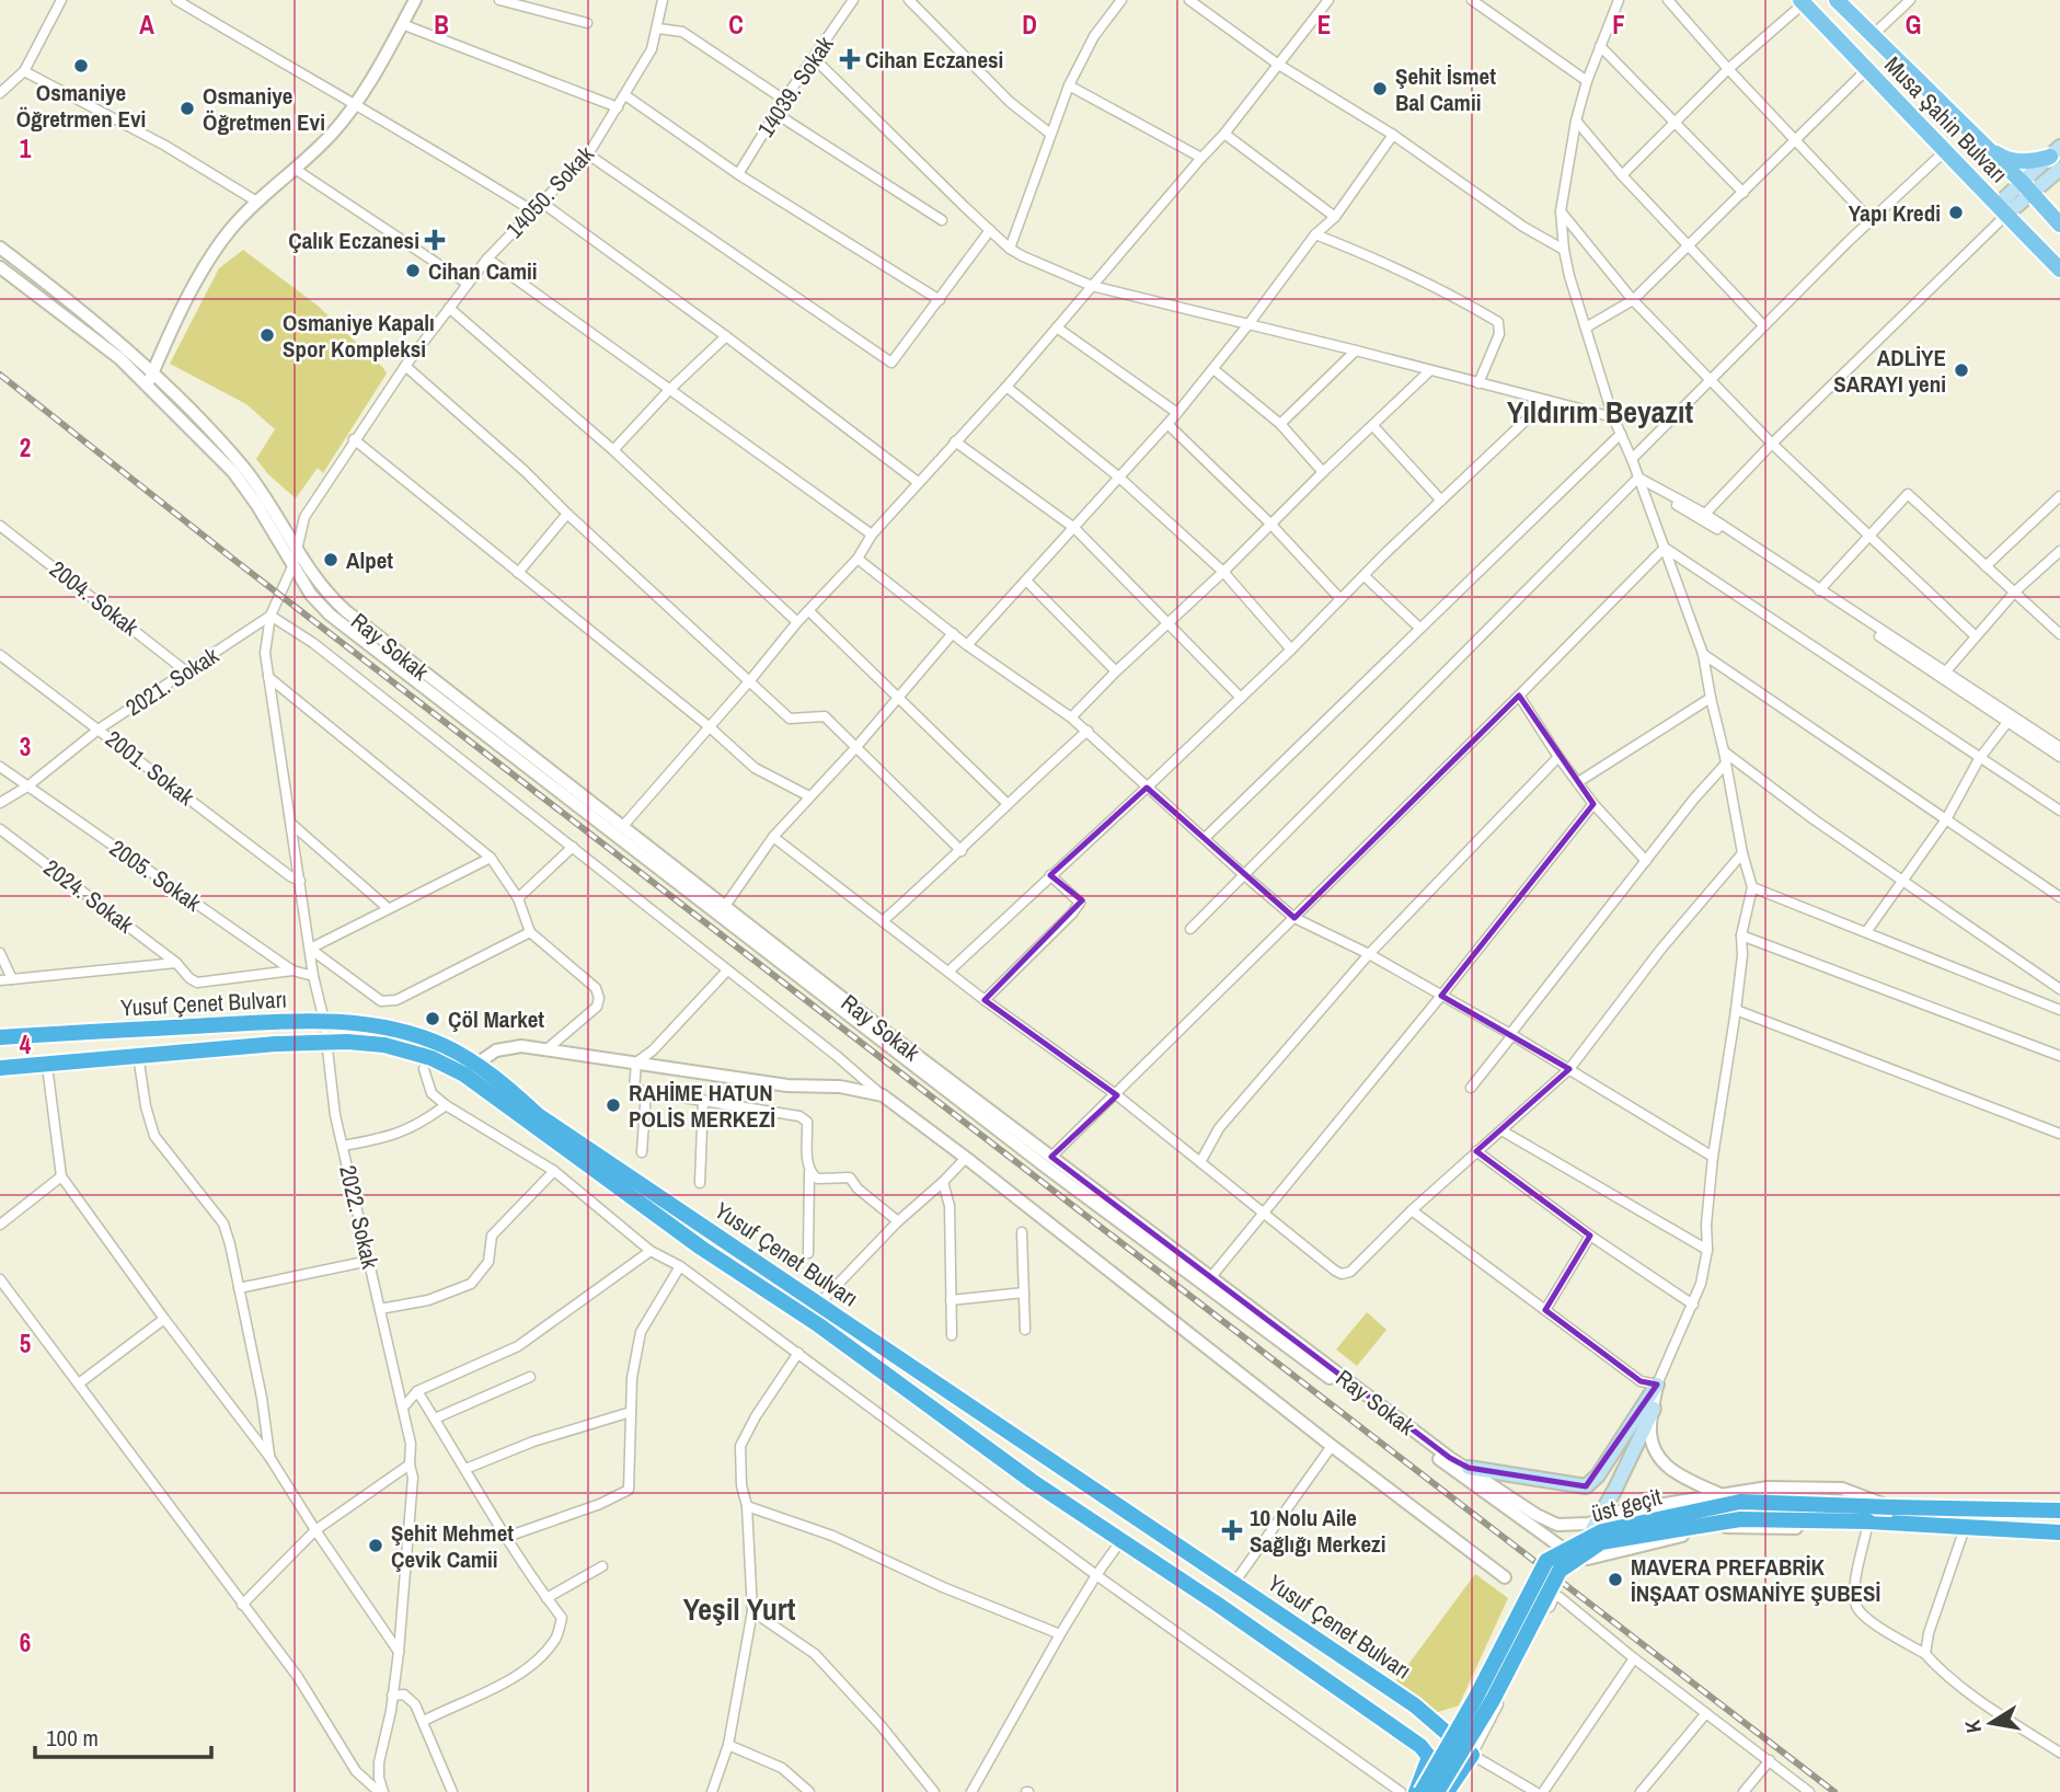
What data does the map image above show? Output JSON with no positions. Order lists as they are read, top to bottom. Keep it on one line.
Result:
{"streets":{"highway":["Yusuf Çenet Bulvarı","üst geçit"],"main road":["Musa Şahin Bulvarı"],"street":["14039. Sokak","14050. Sokak","2004. Sokak","Ray Sokak","2021. Sokak","2001. Sokak","2005. Sokak","2024. Sokak","2022. Sokak"]},"crossings":[["14050. Sokak","Ray Sokak"],["14050. Sokak","2021. Sokak"],["14050. Sokak","2022. Sokak"],["2004. Sokak","2021. Sokak"],["Ray Sokak","üst geçit"],["2021. Sokak","2001. Sokak"],["2021. Sokak","2005. Sokak"],["2021. Sokak","2022. Sokak"],["2001. Sokak","2022. Sokak"],["2005. Sokak","2024. Sokak"],["2005. Sokak","2022. Sokak"],["Yusuf Çenet Bulvarı","2022. Sokak"],["Yusuf Çenet Bulvarı","üst geçit"]],"districts":["Yıldırım Beyazıt","Yeşil Yurt"],"places":{"health":["Cihan Eczanesi","Çalık Eczanesi","10 Nolu Aile Sağlığı Merkezi"],"other":["Osmaniye Öğretrmen Evi","Şehit İsmet Bal Camii","Osmaniye Öğretmen Evi","Yapı Kredi","Cihan Camii","Osmaniye Kapalı Spor Kompleksi","ADLİYE SARAYI yeni","Alpet","Çöl Market","RAHİME HATUN POLİS MERKEZİ","Şehit Mehmet Çevik Camii","MAVERA PREFABRİK İNŞAAT OSMANİYE ŞUBESİ"]},"scale_bar":"100 m","north":"left","grid":{"columns":["A","B","C","D","E","F","G"],"rows":["1","2","3","4","5","6"]}}
